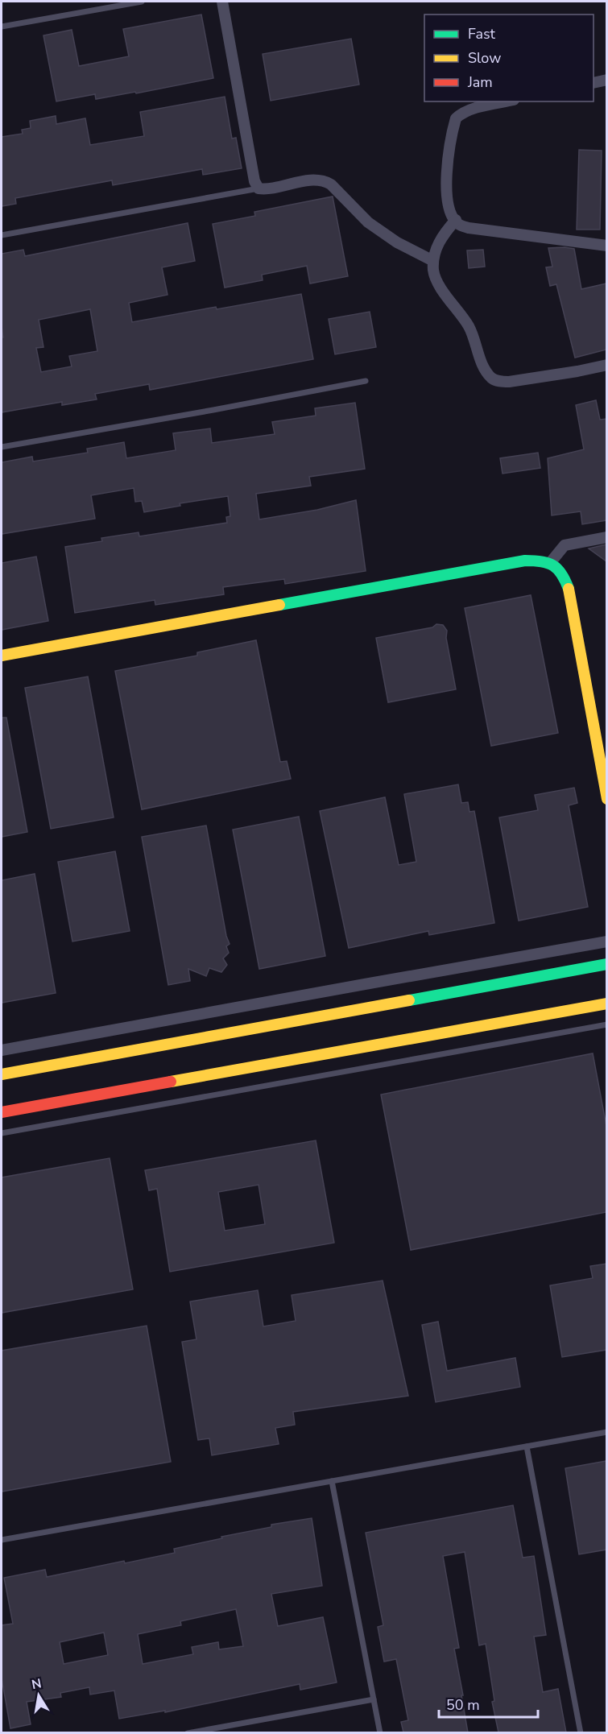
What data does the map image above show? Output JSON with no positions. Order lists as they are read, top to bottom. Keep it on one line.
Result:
{"legend":["Fast","Slow","Jam"],"scale_bar":"50 m","north":"top"}
